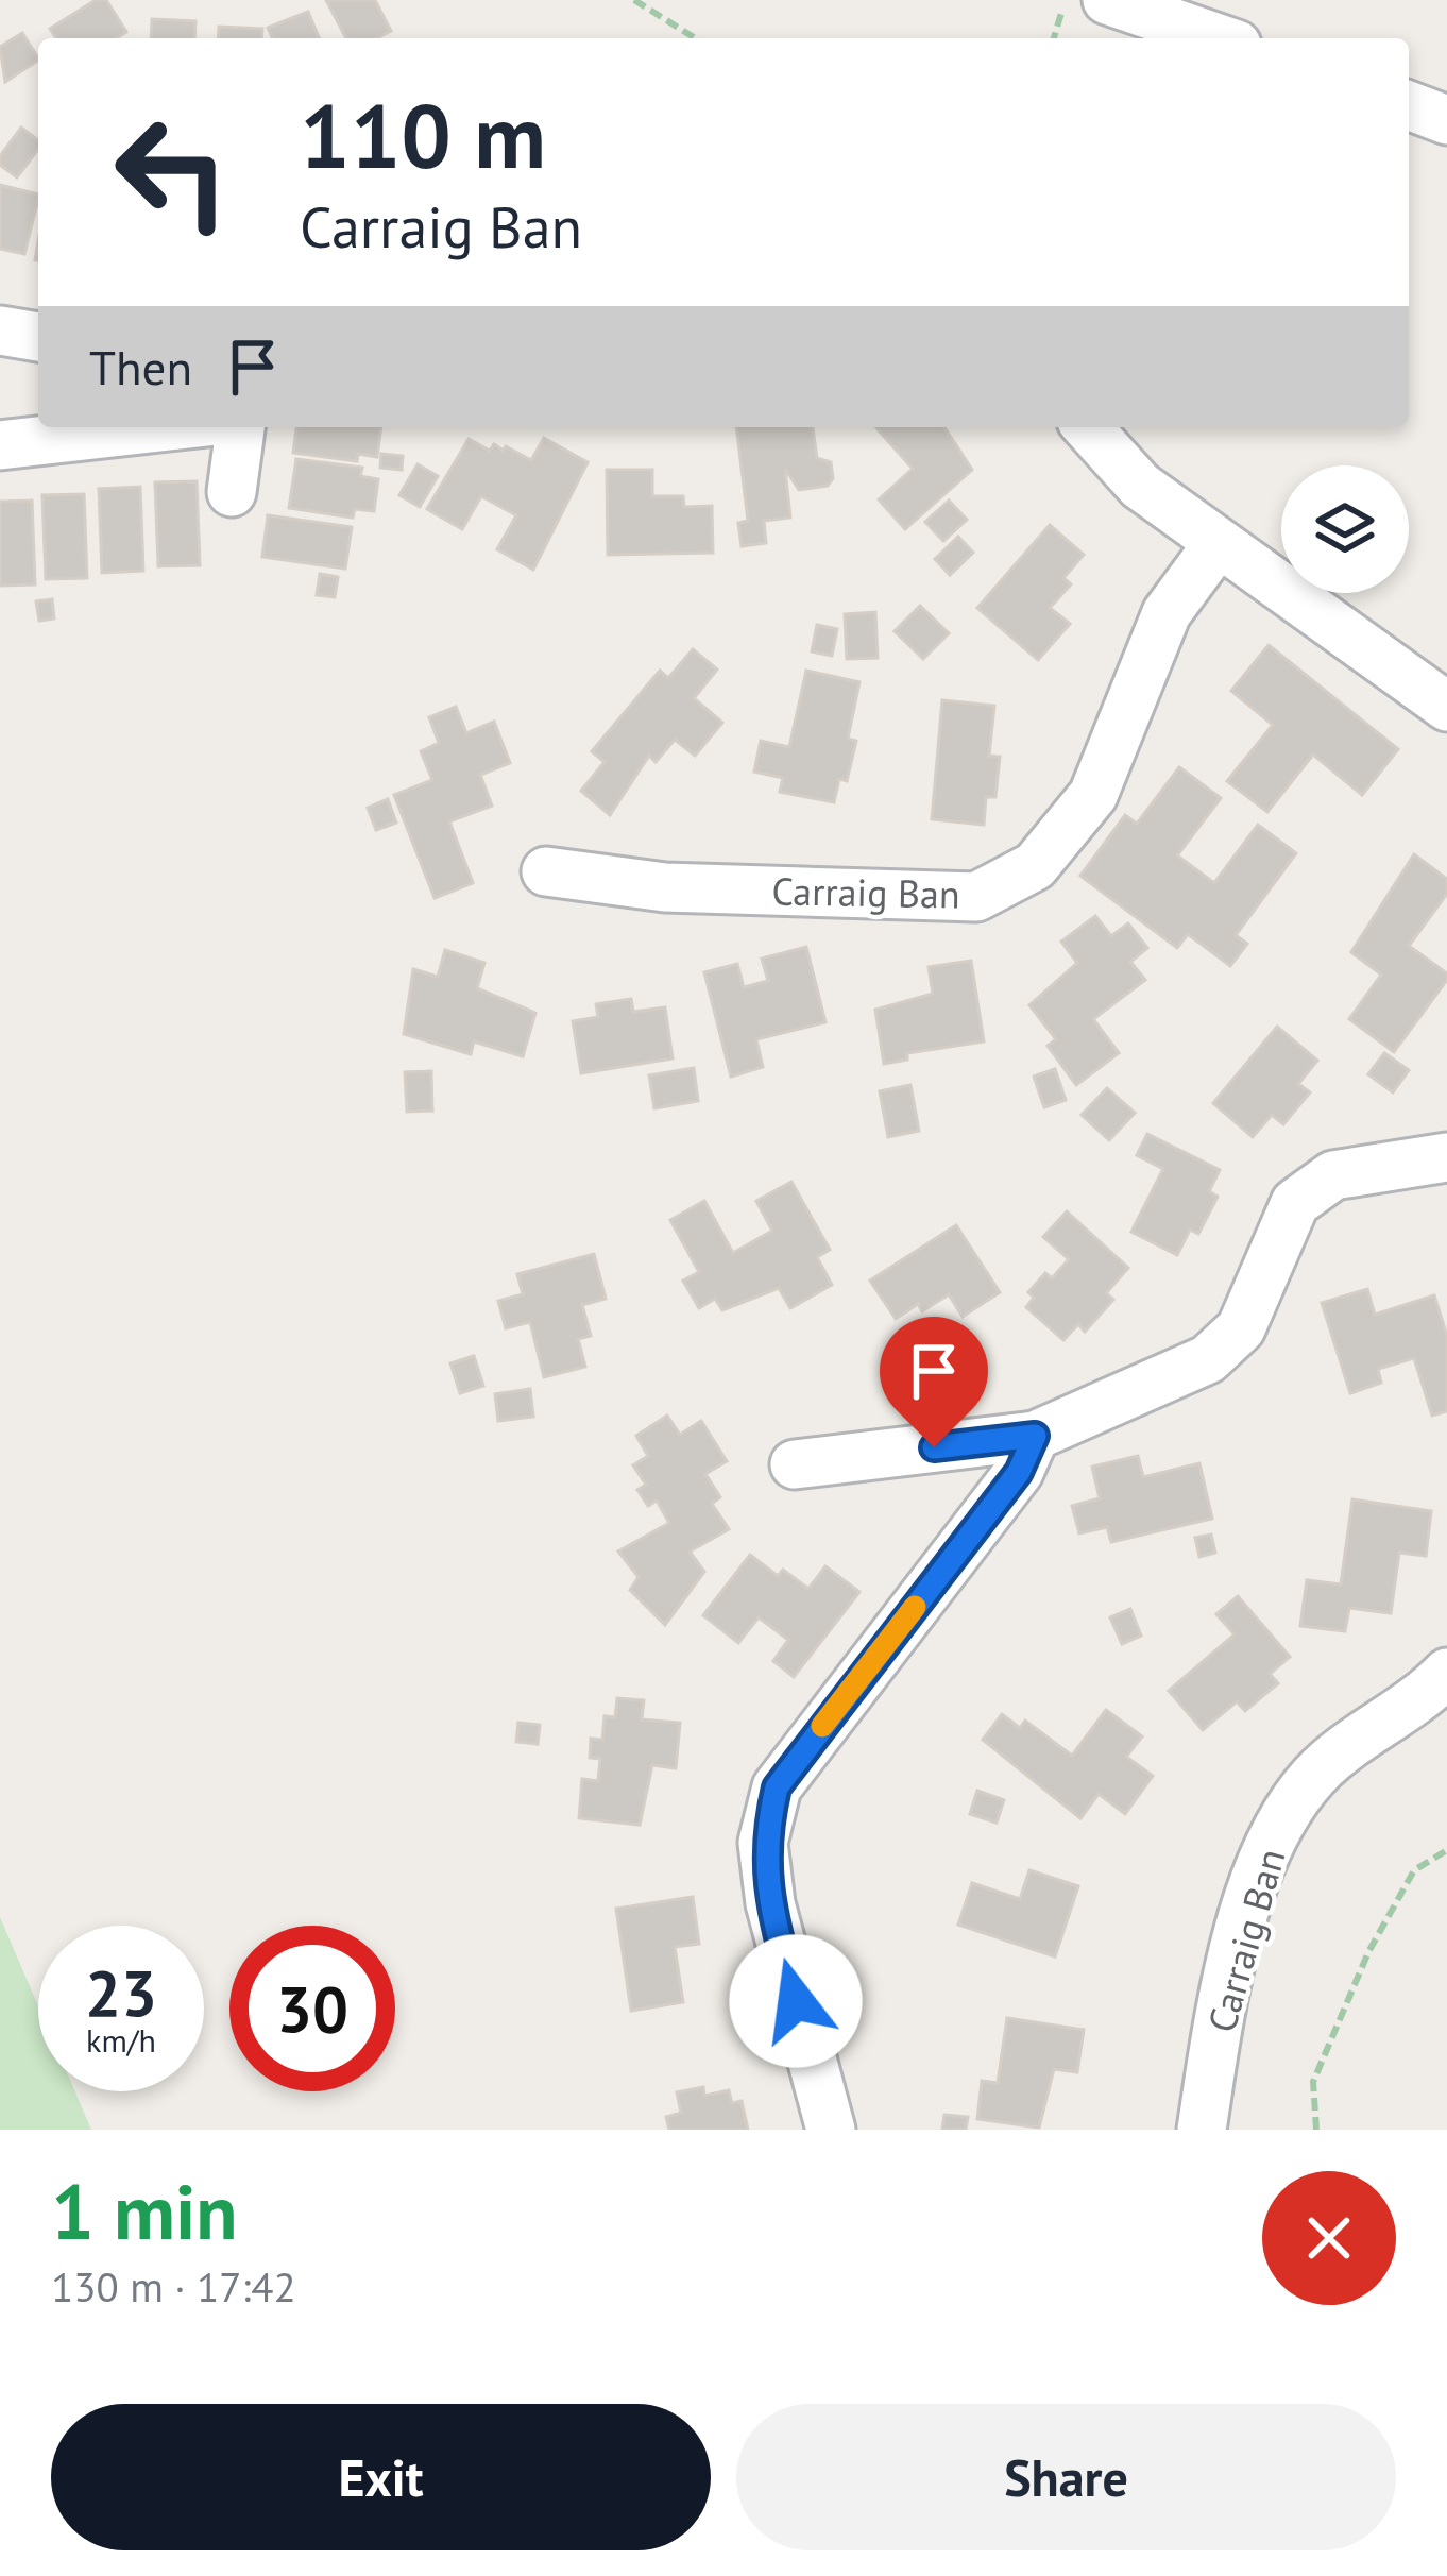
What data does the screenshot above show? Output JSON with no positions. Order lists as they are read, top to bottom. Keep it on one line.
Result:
{"streets":{"street":["Carraig Ban"]},"page":{"turn":["110 m","Carraig Ban"],"then":"Then","speed":"23 km/h","limit":"30","heading":["1 min","130 m · 17:42"],"buttons":["Exit","Share"]}}
